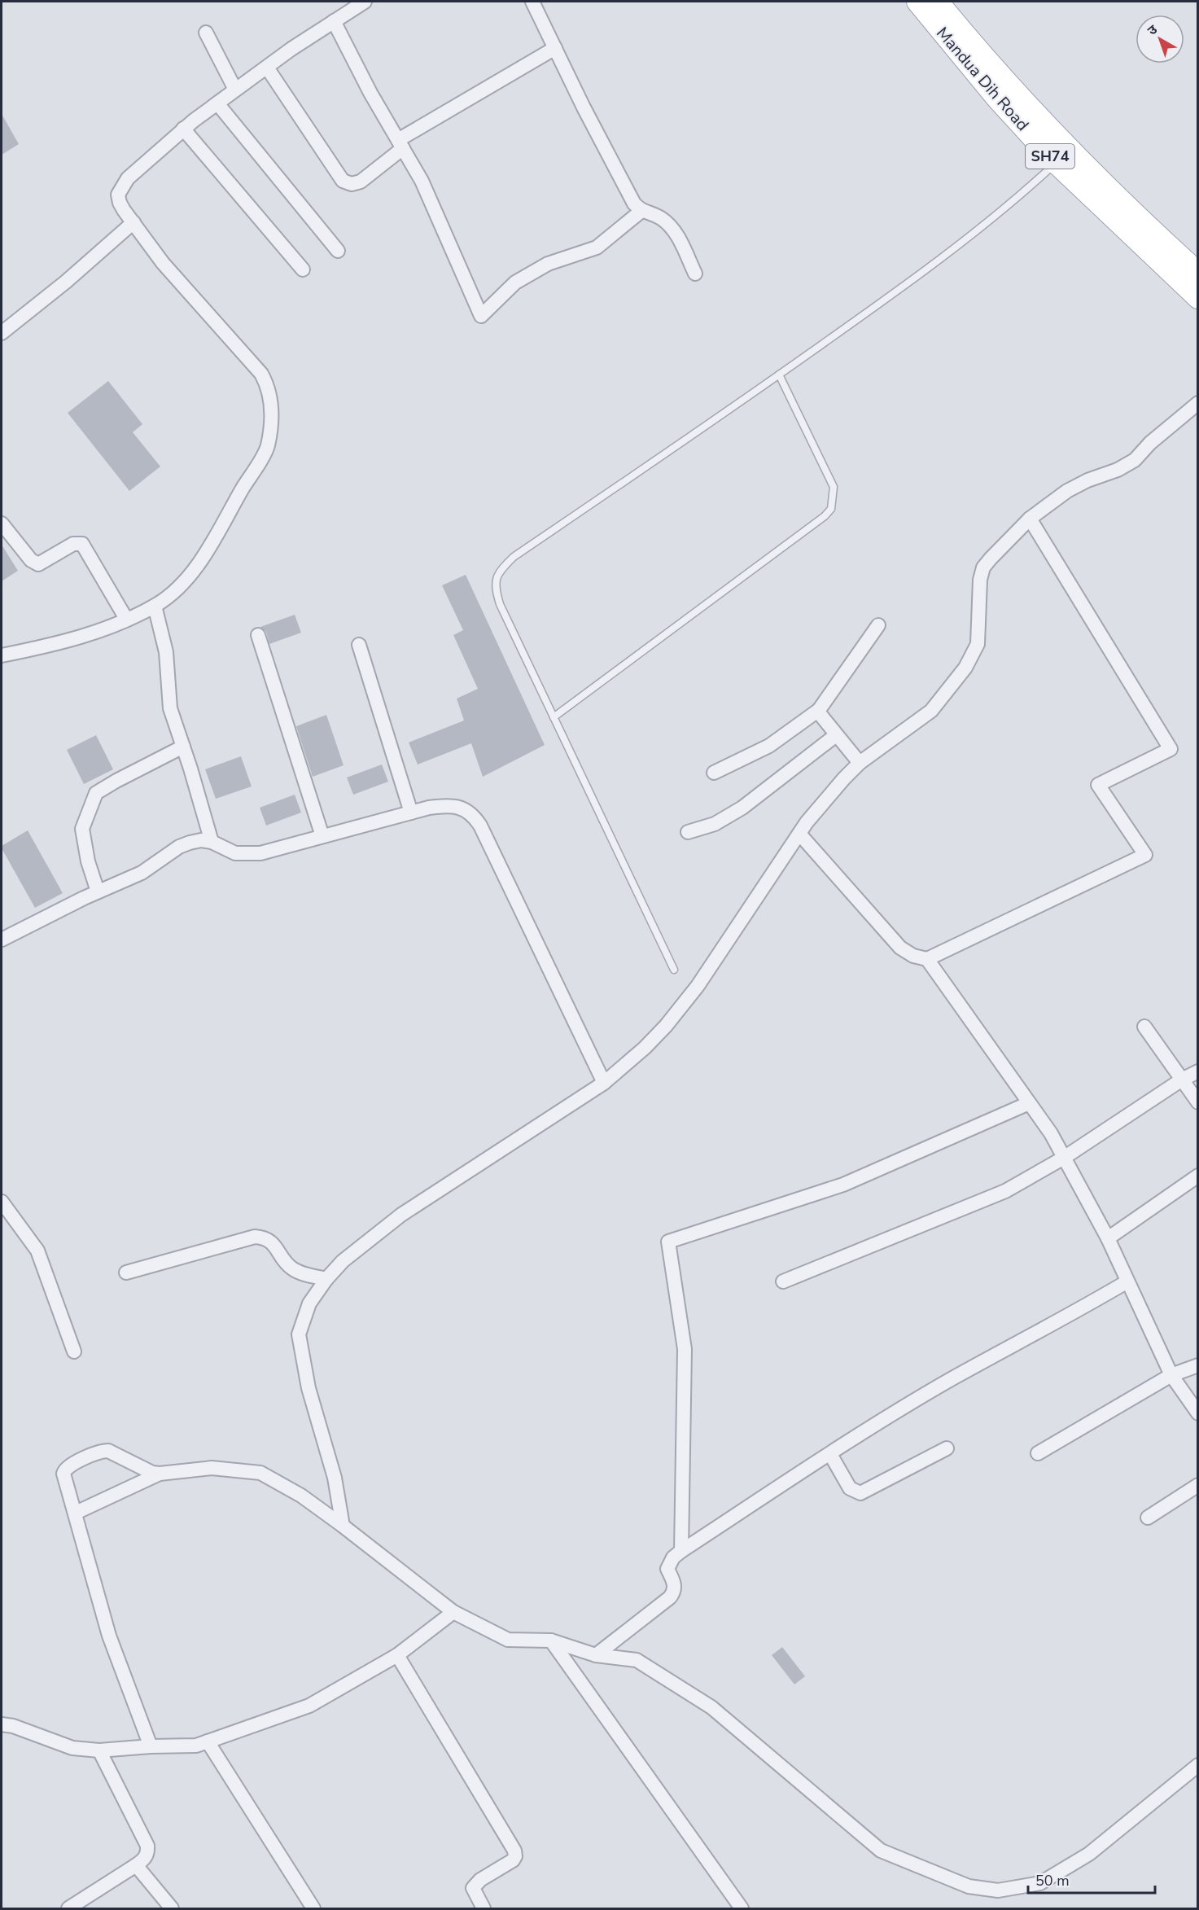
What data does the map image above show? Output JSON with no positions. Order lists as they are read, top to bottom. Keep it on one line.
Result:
{"streets":{"main road":["Mandua Dih Road","SH74"]},"scale_bar":"50 m","north":"top left"}
